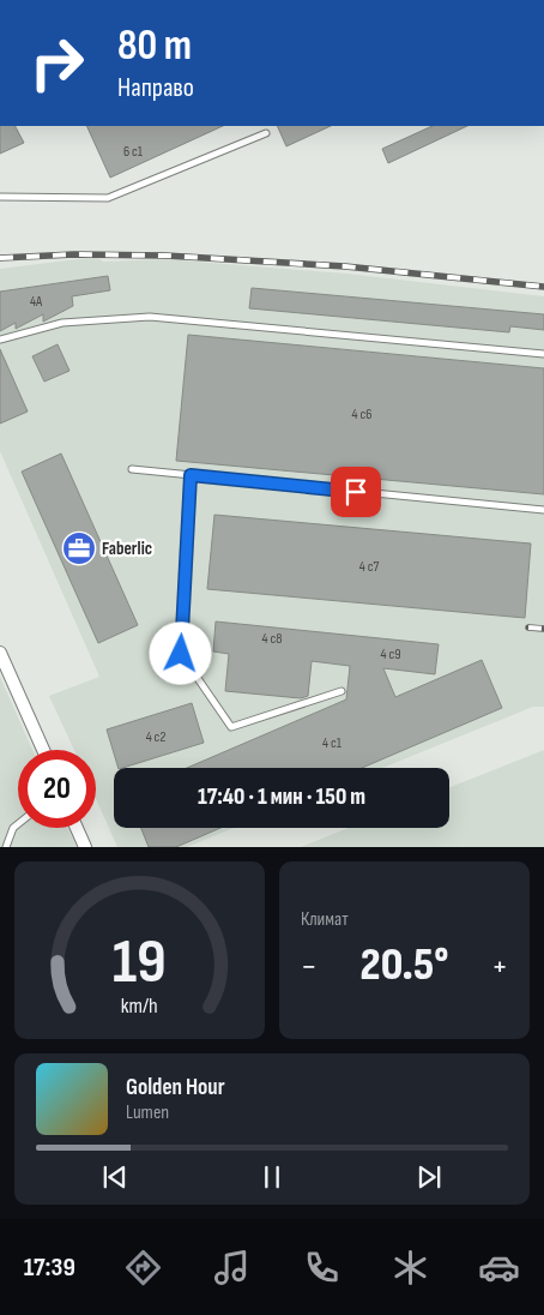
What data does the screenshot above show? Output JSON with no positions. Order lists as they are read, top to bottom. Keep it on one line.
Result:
{"places":{"office":["Faberlic"]},"house_numbers":["6 с1","4А","4 с6","4 с7","4 с8","4 с9","4 с2","4 с1"],"page":{"turn":["80 m","Направо"],"limit":"20","trip":"17:40 · 1 мин · 150 m","tile":"Климат","heat":["−","20.5°","+"],"song":["Golden Hour","Lumen"],"tabs":"17:39","gauge":["19","km/h"]}}
